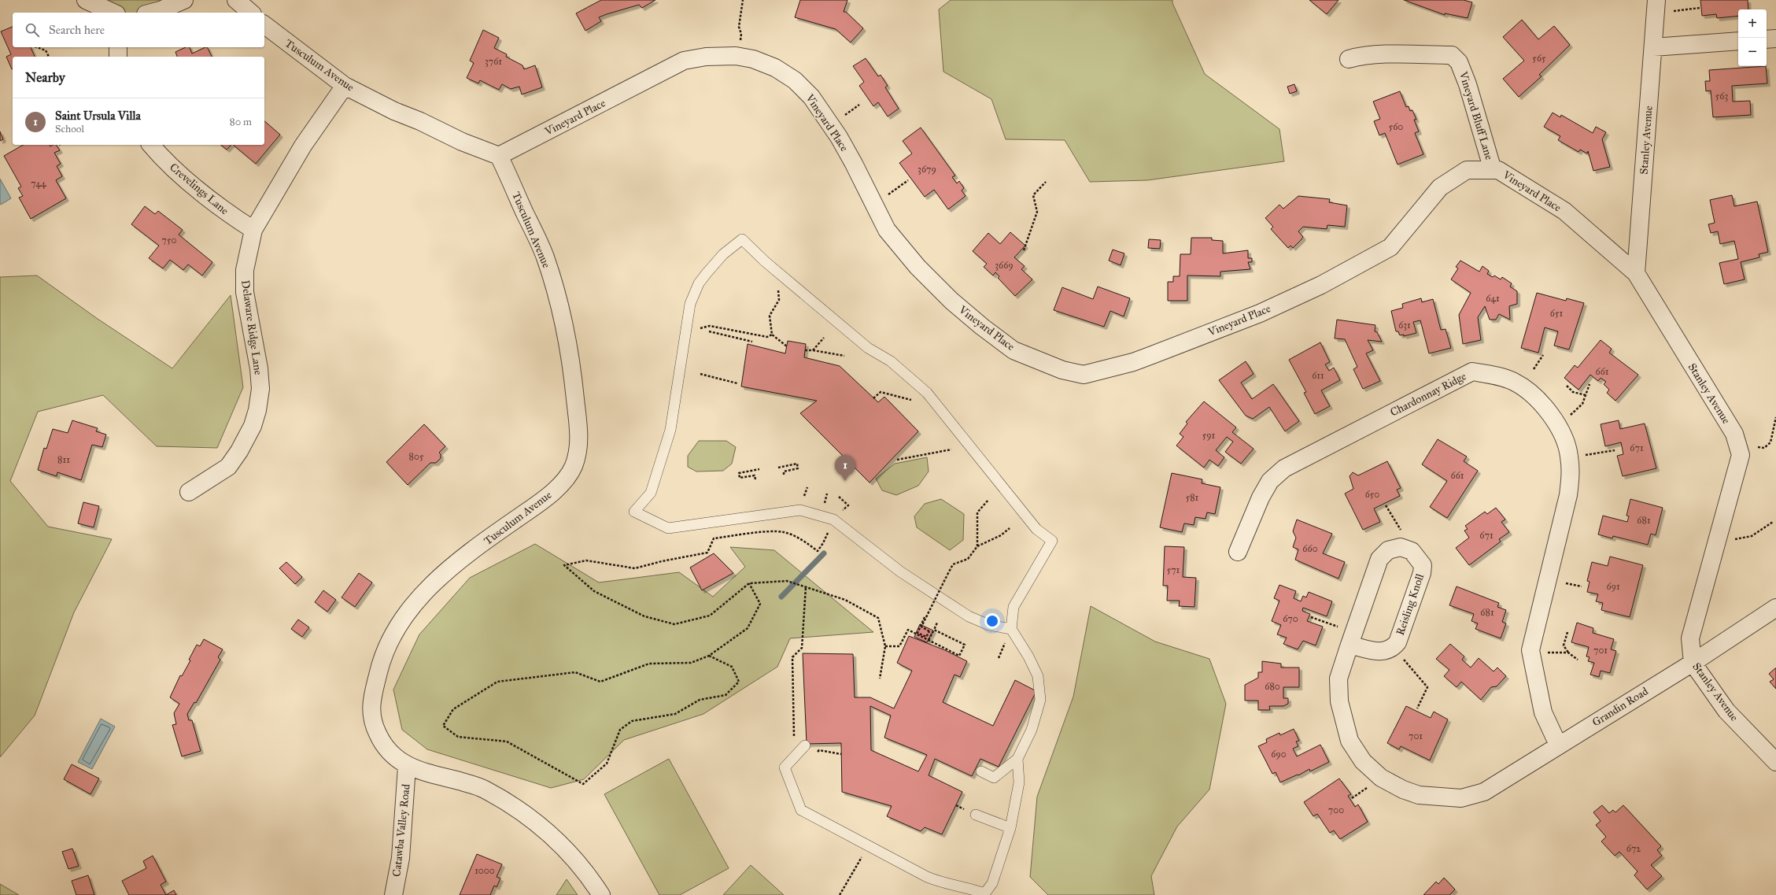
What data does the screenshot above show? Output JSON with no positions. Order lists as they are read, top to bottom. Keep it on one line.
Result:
{"streets":{"street":["Tusculum Avenue","Vineyard Bluff Lane","Vineyard Place","Stanley Avenue","Crevelings Lane","Delaware Ridge Lane","Chardonnay Ridge","Reisling Knoll","Grandin Road","Catawba Valley Road"]},"crossings":[["Tusculum Avenue","Vineyard Place"],["Tusculum Avenue","Delaware Ridge Lane"],["Tusculum Avenue","Catawba Valley Road"],["Vineyard Bluff Lane","Vineyard Place"],["Vineyard Place","Stanley Avenue"],["Stanley Avenue","Grandin Road"],["Crevelings Lane","Delaware Ridge Lane"],["Chardonnay Ridge","Grandin Road"],["Reisling Knoll","Grandin Road"]],"house_numbers":["565","3761","563","560","3679","744","750","3669","641","651","631","661","611","591","671","805","811","661","650","581","681","671","660","571","691","681","670","701","680","701","690","700","672","1000"],"page":{"map_buttons":["+","−"],"search":"Search here","heading":"Nearby","list":[{"mark":"1","name":"Saint Ursula Villa","note":"School","value":"80 m"}],"pins":"1"}}
